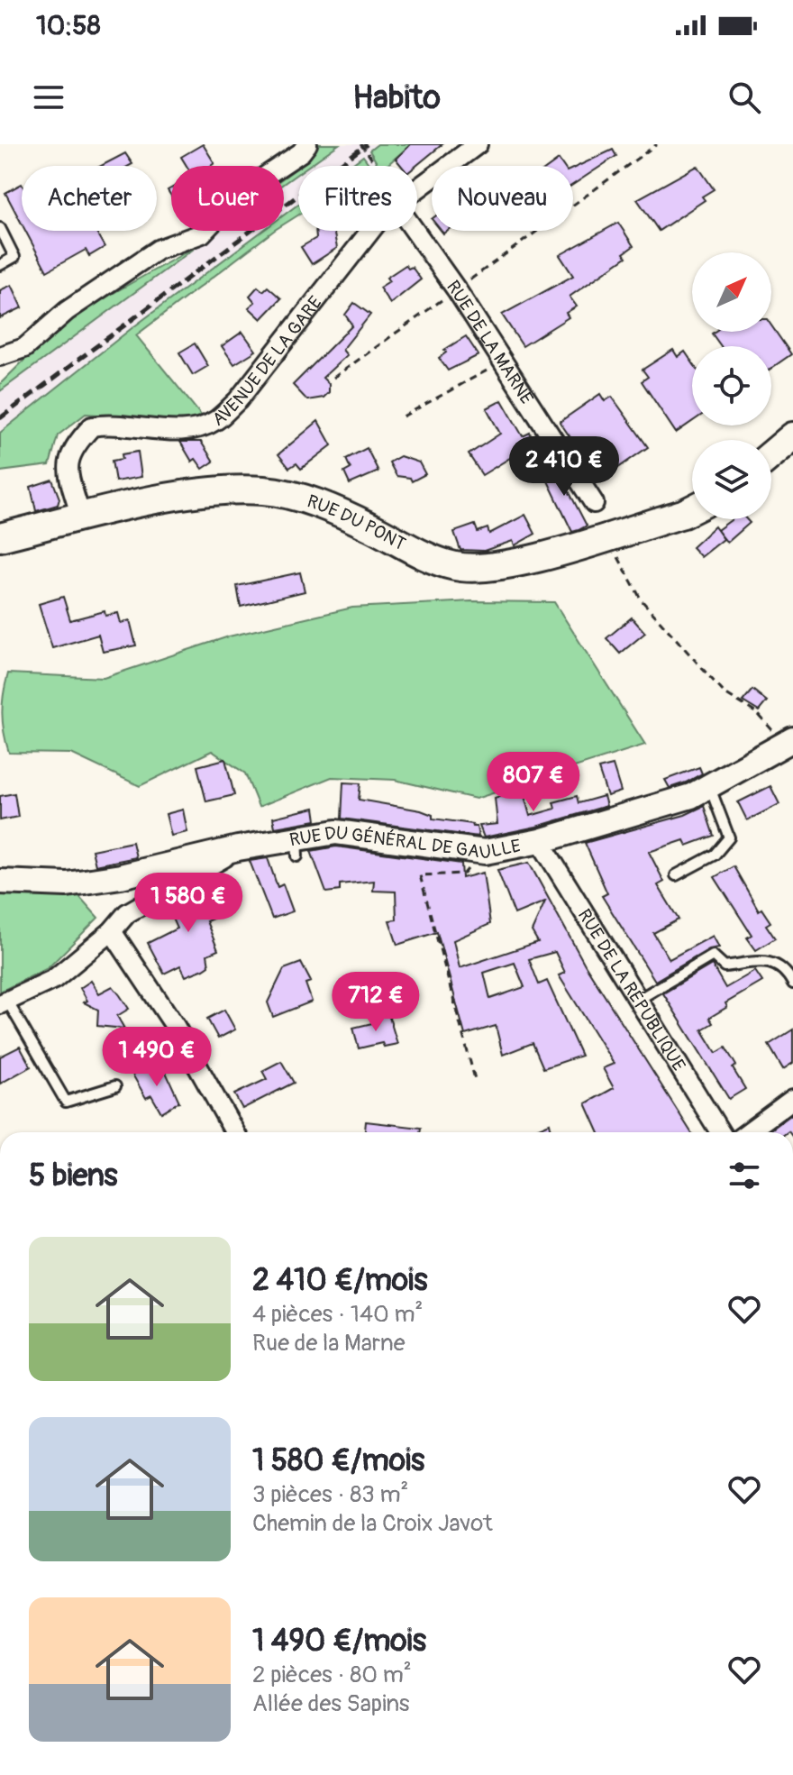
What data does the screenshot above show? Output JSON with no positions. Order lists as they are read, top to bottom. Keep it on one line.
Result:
{"streets":{"main road":["RUE DU PONT"],"street":["RUE DE LA MARNE","AVENUE DE LA GARE","RUE DU GÉNÉRAL DE GAULLE","RUE DE LA RÉPUBLIQUE"]},"crossings":[["AVENUE DE LA GARE","RUE DU PONT"],["RUE DU GÉNÉRAL DE GAULLE","RUE DE LA RÉPUBLIQUE"]],"north":"top right","page":{"status":"10:58","header":"Habito","chip":["Acheter","Louer","Filtres","Nouveau"],"price":["2 410 €","807 €","1 580 €","712 €","1 490 €"],"heading":"5 biens","list":[{"name":"2 410 €/mois","note":"4 pièces · 140 m² · Rue de la Marne"},{"name":"1 580 €/mois","note":"3 pièces · 83 m² · Chemin de la Croix Javot"},{"name":"1 490 €/mois","note":"2 pièces · 80 m² · Allée des Sapins"}]}}
